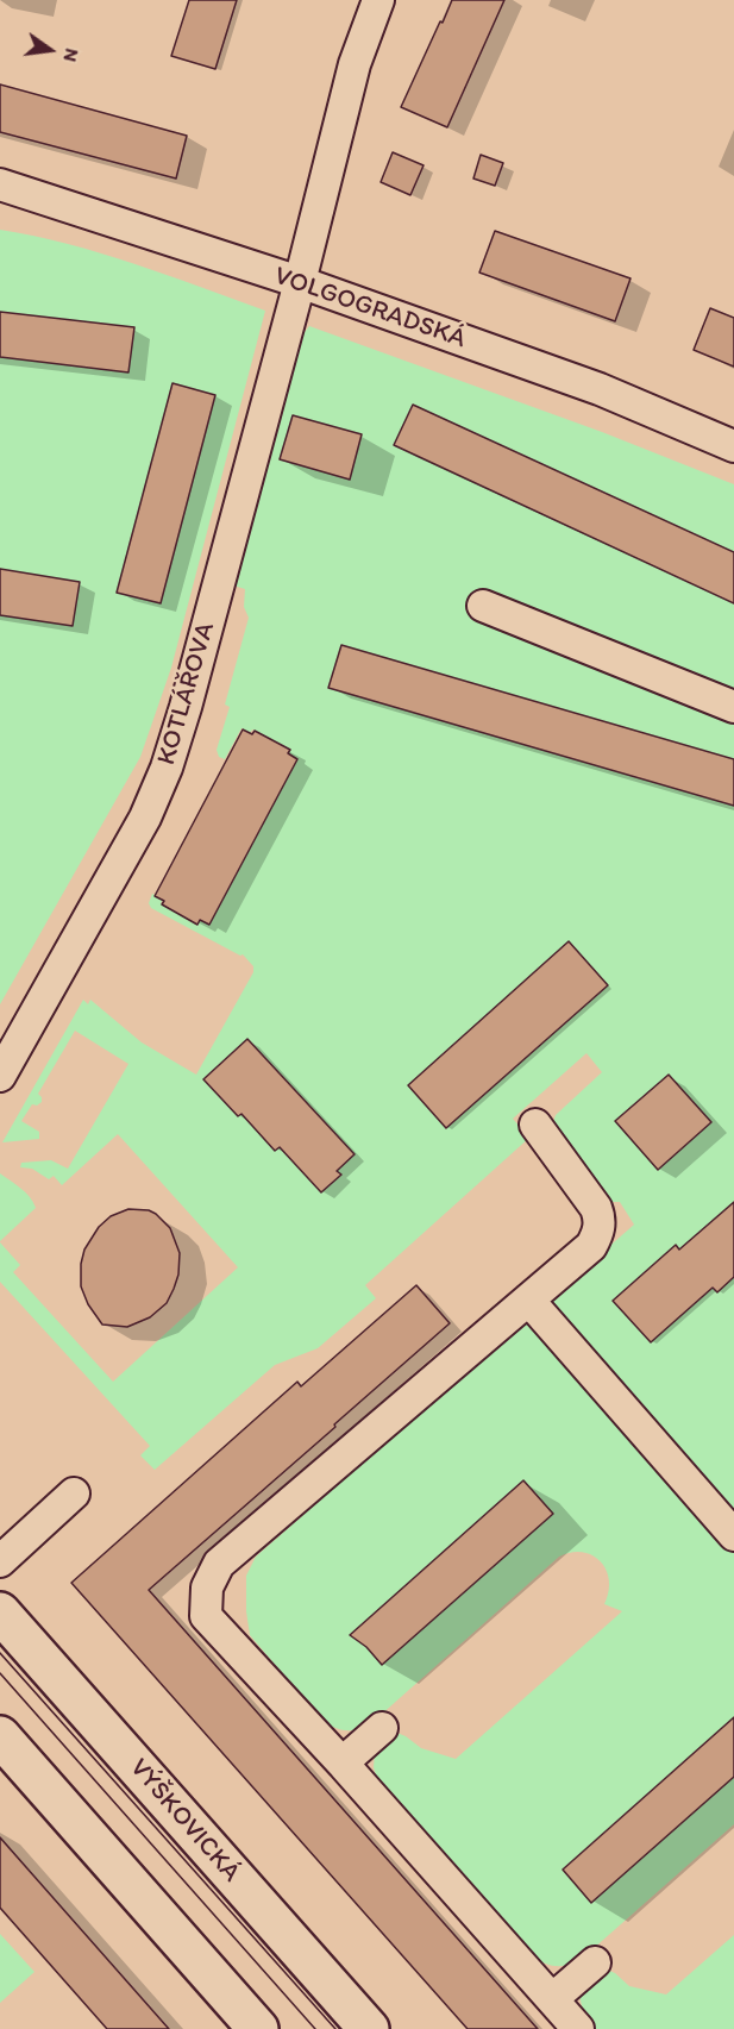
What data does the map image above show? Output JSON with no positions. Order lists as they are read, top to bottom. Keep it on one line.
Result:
{"streets":{"street":["VOLGOGRADSKÁ","KOTLÁŘOVA","VÝŠKOVICKÁ"]},"crossings":[["VOLGOGRADSKÁ","KOTLÁŘOVA"]],"north":"right"}
